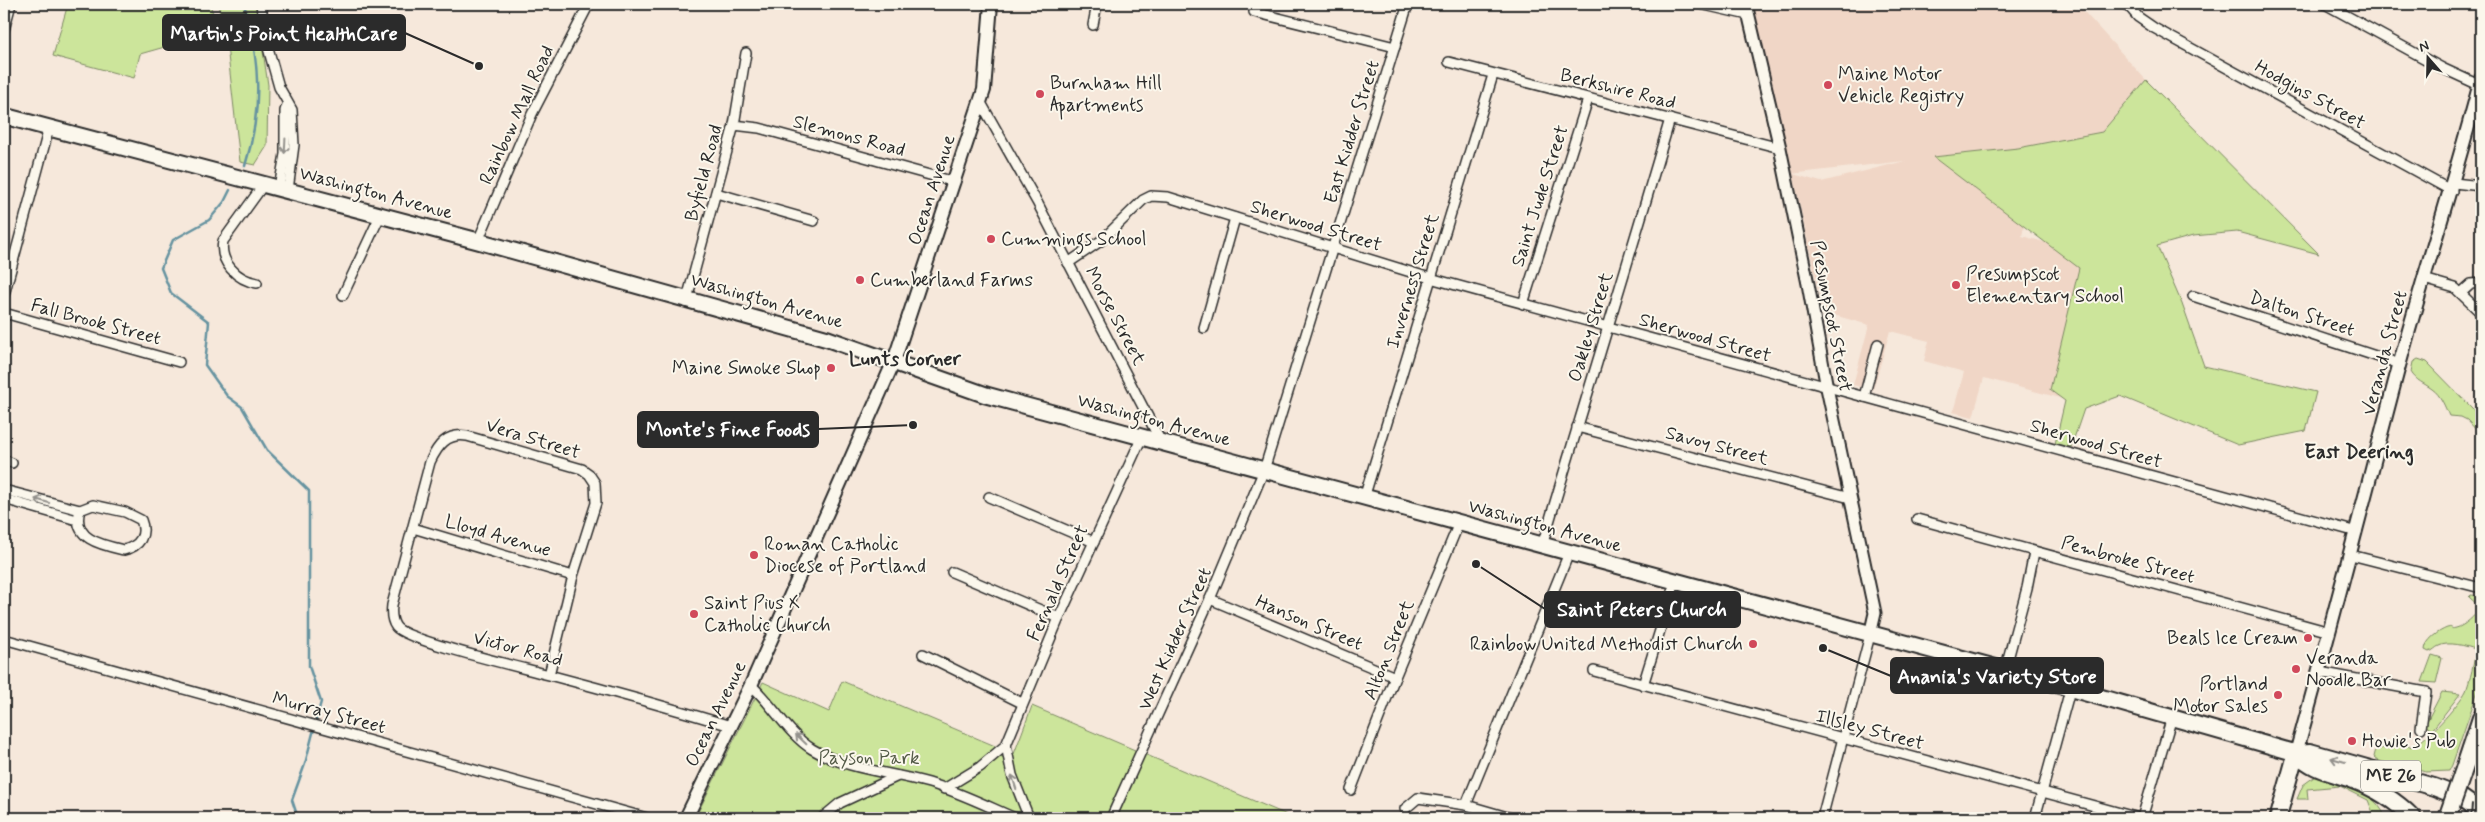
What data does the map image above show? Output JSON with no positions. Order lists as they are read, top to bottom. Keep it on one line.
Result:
{"streets":{"highway":["ME 26"],"main road":["Ocean Avenue","Washington Avenue","Veranda Street"],"street":["Berkshire Road","Hodgins Street","Rainbow Mall Road","East Kidder Street","Slemons Road","Byfield Road","Saint Jude Street","Sherwood Street","Inverness Street","Dalton Street","Morse Street","Presumpscot Street","Fall Brook Street","Oakley Street","Vera Street","Savoy Street","Lloyd Avenue","Pembroke Street","Fernald Street","Hanson Street","West Kidder Street","Victor Road","Alton Street","Murray Street","Illsley Street"]},"crossings":[["Berkshire Road","Saint Jude Street"],["Berkshire Road","Inverness Street"],["Berkshire Road","Presumpscot Street"],["Berkshire Road","Oakley Street"],["Hodgins Street","Veranda Street"],["Rainbow Mall Road","Washington Avenue"],["East Kidder Street","Washington Avenue"],["East Kidder Street","Sherwood Street"],["East Kidder Street","West Kidder Street"],["Slemons Road","Byfield Road"],["Slemons Road","Ocean Avenue"],["Byfield Road","Washington Avenue"],["Ocean Avenue","Washington Avenue"],["Ocean Avenue","Morse Street"],["Ocean Avenue","Victor Road"],["Washington Avenue","Inverness Street"],["Washington Avenue","Morse Street"],["Washington Avenue","Presumpscot Street"],["Washington Avenue","Fall Brook Street"],["Washington Avenue","Oakley Street"],["Washington Avenue","Veranda Street"],["Washington Avenue","Fernald Street"],["Washington Avenue","West Kidder Street"],["Washington Avenue","Alton Street"],["Washington Avenue","ME 26"],["Saint Jude Street","Sherwood Street"],["Sherwood Street","Inverness Street"],["Sherwood Street","Morse Street"],["Sherwood Street","Presumpscot Street"],["Sherwood Street","Oakley Street"],["Sherwood Street","Veranda Street"],["Dalton Street","Veranda Street"],["Presumpscot Street","Savoy Street"],["Oakley Street","Savoy Street"],["Veranda Street","Pembroke Street"],["Veranda Street","ME 26"],["Vera Street","Lloyd Avenue"],["Vera Street","Victor Road"],["Lloyd Avenue","Victor Road"],["Hanson Street","West Kidder Street"],["Hanson Street","Alton Street"]],"districts":["Lunts Corner","East Deering"],"parks":["Payson Park"],"places":["Martin's Point HealthCare","Maine Motor Vehicle Registry","Burnham Hill Apartments","Cummings School","Cumberland Farms","Presumpscot Elementary School","Maine Smoke Shop","Monte's Fine Foods","Roman Catholic Diocese of Portland","Saint Peters Church","Saint Pius X Catholic Church","Beals Ice Cream","Rainbow United Methodist Church","Anania's Variety Store","Veranda Noodle Bar","Portland Motor Sales","Howie's Pub"],"north":"top"}
